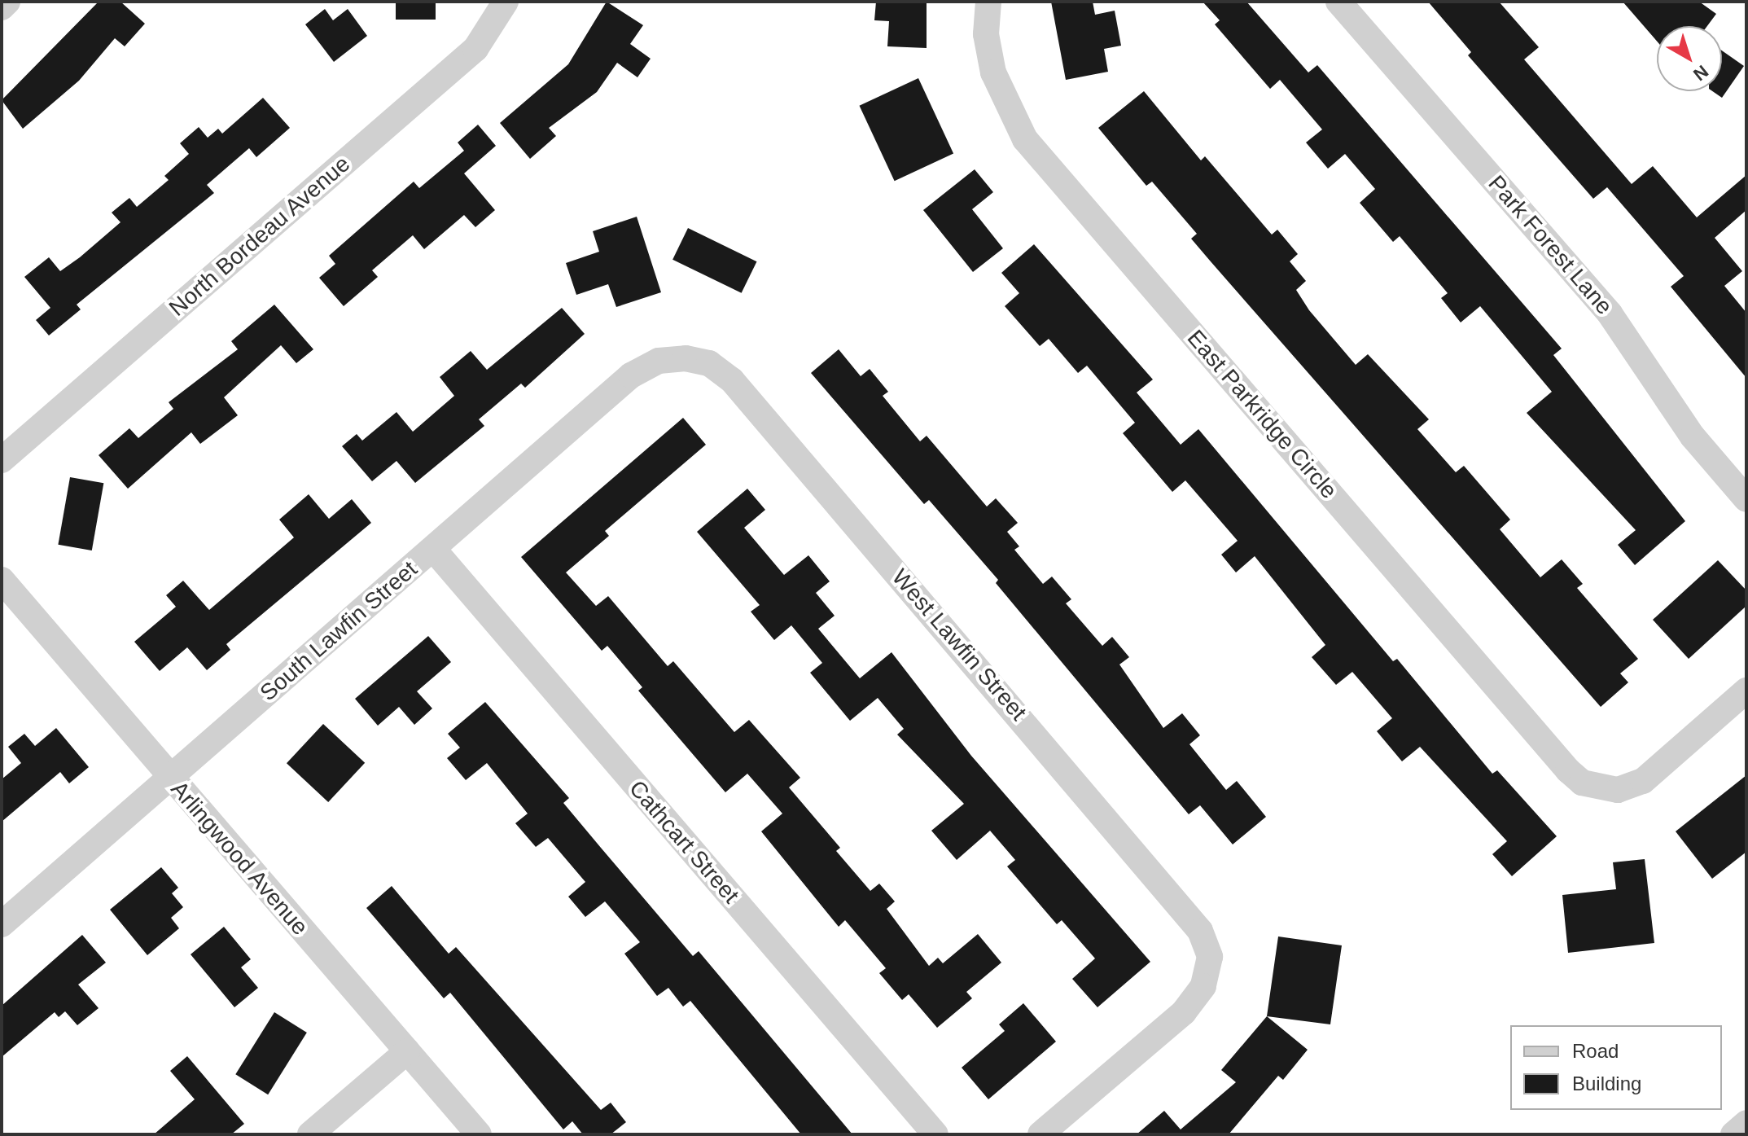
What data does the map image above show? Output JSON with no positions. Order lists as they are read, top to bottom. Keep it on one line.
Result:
{"streets":{"street":["North Bordeau Avenue","Park Forest Lane","East Parkridge Circle","South Lawfin Street","West Lawfin Street","Cathcart Street","Arlingwood Avenue"]},"crossings":[["South Lawfin Street","West Lawfin Street"],["South Lawfin Street","Cathcart Street"],["South Lawfin Street","Arlingwood Avenue"]],"legend":["Road","Building"],"north":"bottom right"}
